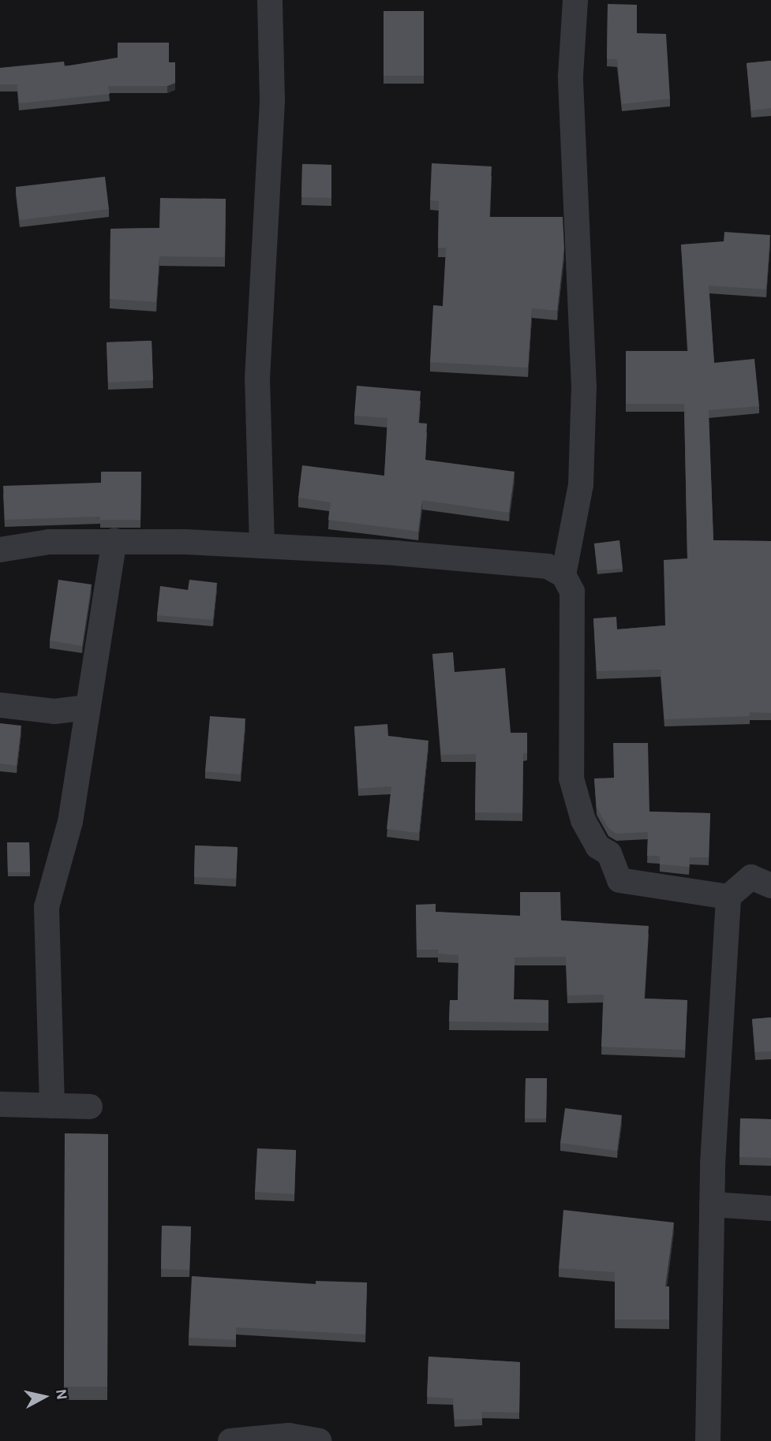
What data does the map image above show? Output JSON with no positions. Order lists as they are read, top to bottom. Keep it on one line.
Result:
{"north":"right"}
